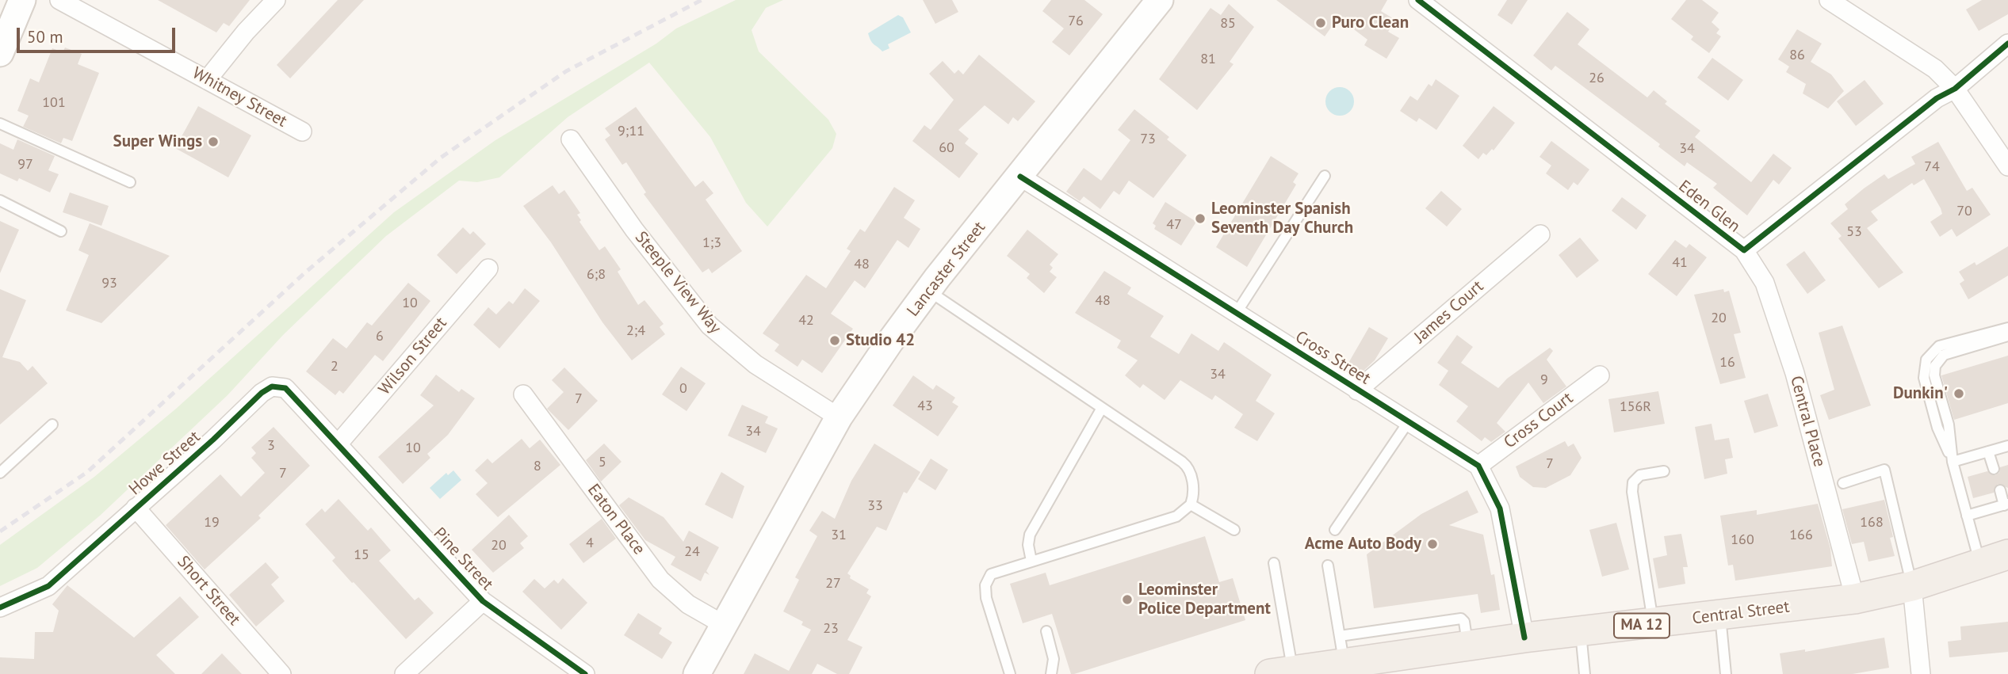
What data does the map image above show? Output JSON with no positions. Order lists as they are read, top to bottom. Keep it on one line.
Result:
{"streets":{"main road":["Lancaster Street","Central Street","MA 12"],"street":["Whitney Street","Eden Glen","Steeple View Way","James Court","Wilson Street","Cross Street","Cross Court","Central Place","Howe Street","Eaton Place","Pine Street","Short Street"]},"crossings":[["Eden Glen","Central Place"],["Lancaster Street","Steeple View Way"],["Lancaster Street","Cross Street"],["Lancaster Street","Eaton Place"],["James Court","Cross Street"],["Wilson Street","Howe Street"],["Wilson Street","Pine Street"],["Cross Street","Cross Court"],["Central Place","Central Street"],["Howe Street","Pine Street"],["Howe Street","Short Street"]],"places":["Puro Clean","Super Wings","Leominster Spanish Seventh Day Church","Studio 42","Dunkin'","Acme Auto Body","Leominster Police Department"],"house_numbers":["76","85","86","81","26","101","9;11","73","60","34","97","74","70","47","53","1;3","41","48","6;8","93","48","10","20","42","2;4","6","16","2","34","9","0","7","43","156R","34","3","10","5","7","8","7","33","19","168","31","166","160","4","20","24","15","27","23"],"scale_bar":"50 m"}
